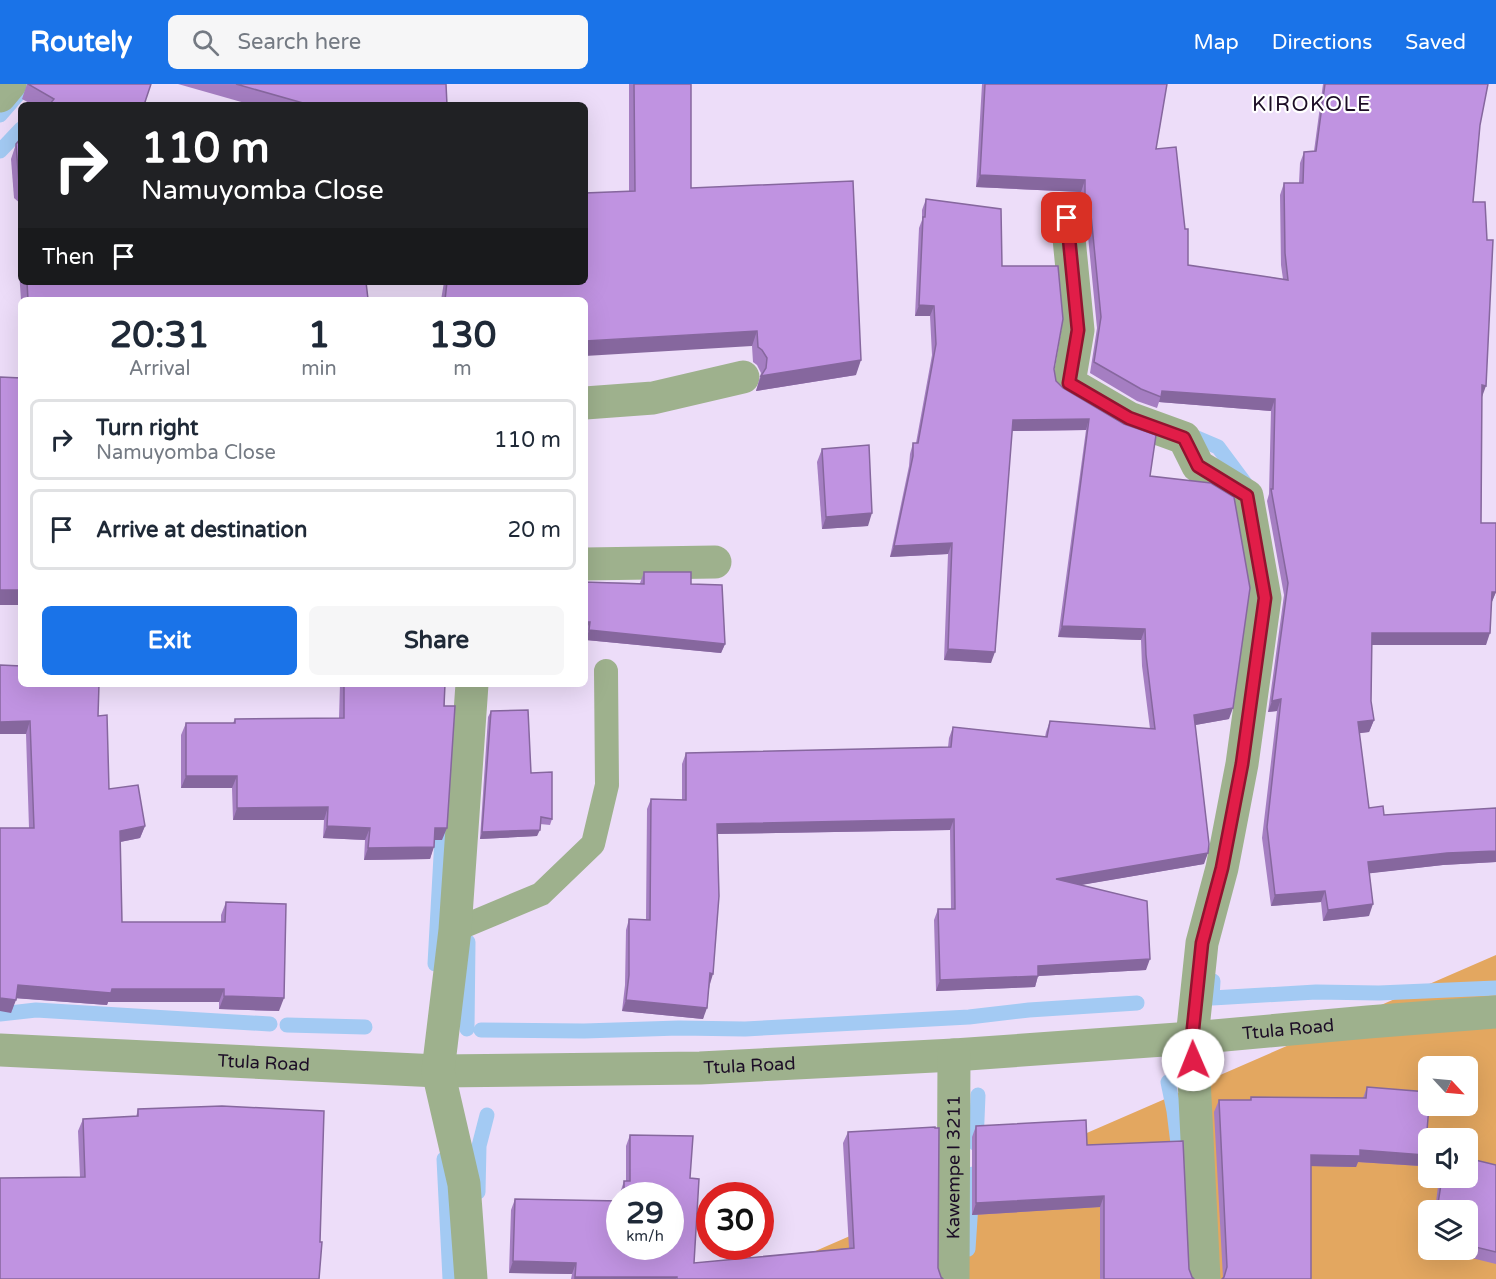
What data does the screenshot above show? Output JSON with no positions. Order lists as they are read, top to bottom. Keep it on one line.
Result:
{"streets":{"street":["Ttula Road","Kawempe I 3211"]},"crossings":[["Ttula Road","Kawempe I 3211"]],"districts":["KIROKOLE"],"north":"bottom right","page":{"header":"Routely","search":"Search here","nav":["Map","Directions","Saved"],"turn":["110 m","Namuyomba Close"],"then":"Then","eta":["20:31","Arrival","1","min","130","m"],"list":[{"name":"Turn right","note":"Namuyomba Close","value":"110 m"},{"name":"Arrive at destination","value":"20 m"}],"buttons":["Exit","Share"],"speed":"29 km/h","limit":"30"}}
